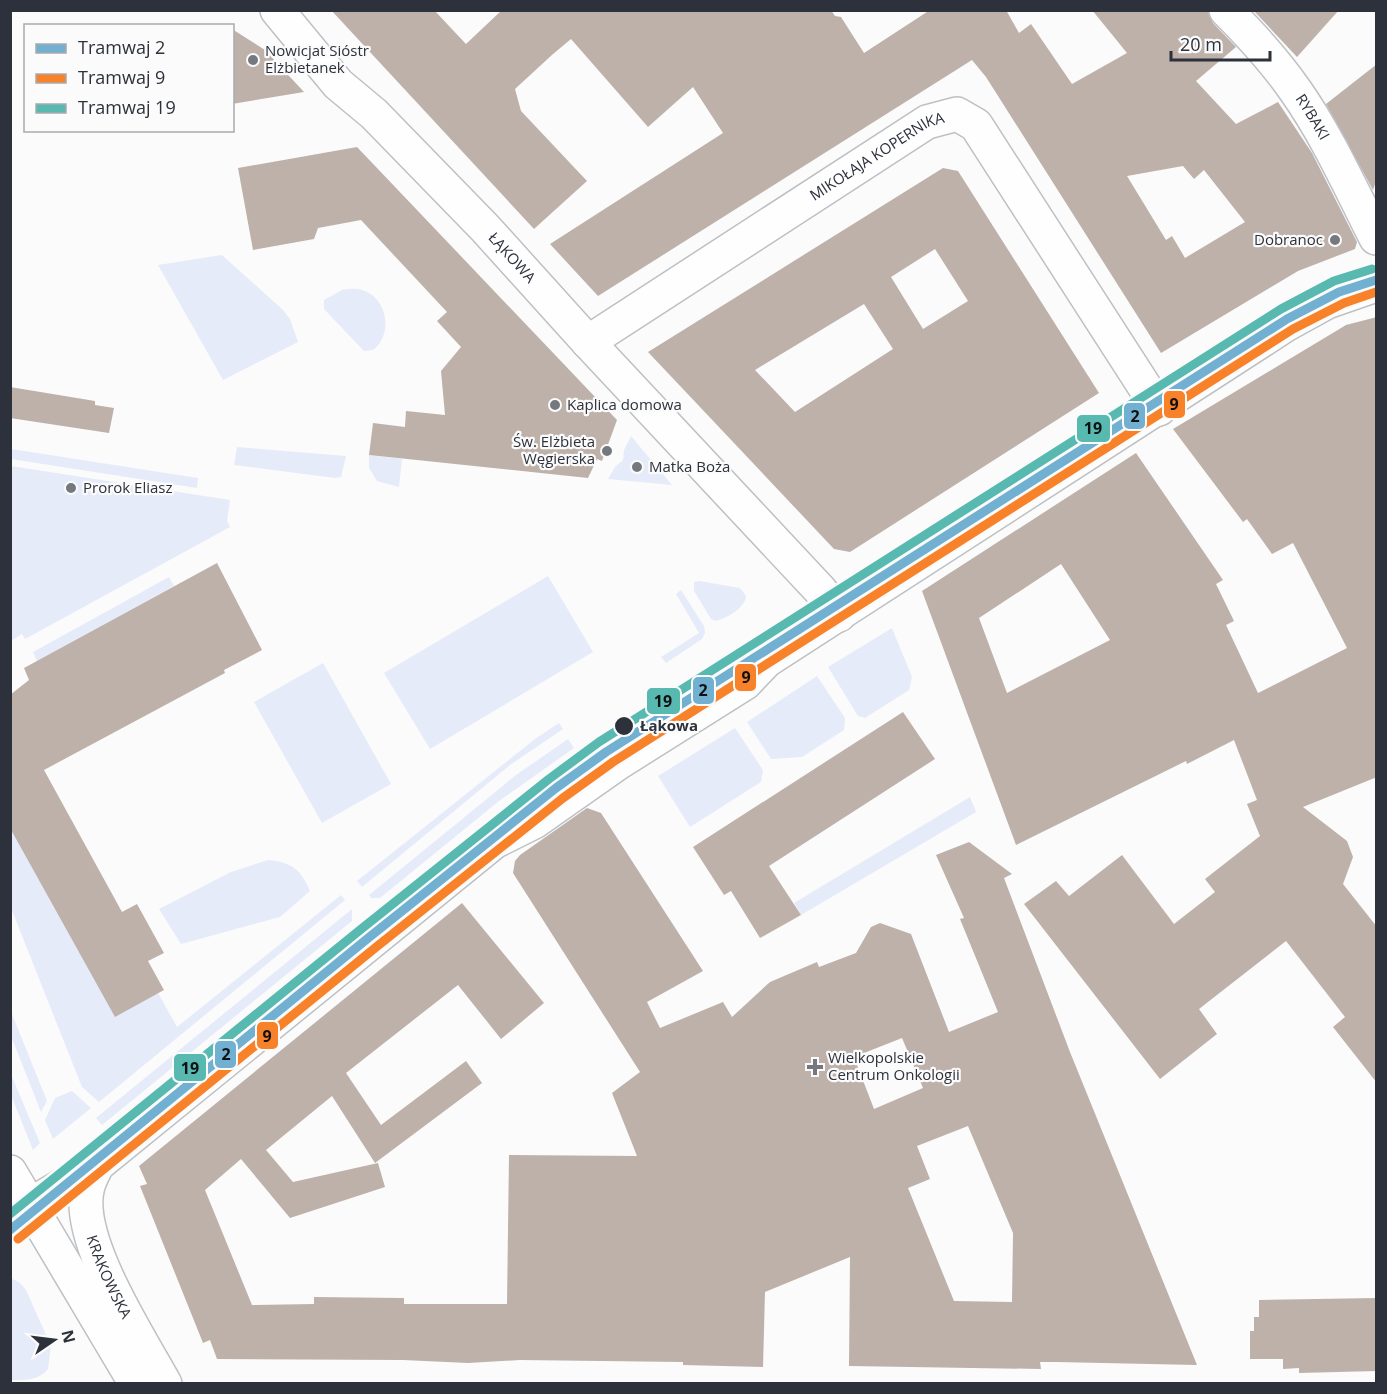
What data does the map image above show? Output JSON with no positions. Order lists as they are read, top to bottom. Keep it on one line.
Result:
{"streets":{"street":["RYBAKI","MIKOŁAJA KOPERNIKA","ŁĄKOWA","KRAKOWSKA"]},"crossings":[["MIKOŁAJA KOPERNIKA","ŁĄKOWA"]],"places":{"other":["Nowicjat Sióstr Elżbietanek","Dobranoc","Kaplica domowa","Św. Elżbieta Węgierska","Matka Boża","Prorok Eliasz","Łąkowa"],"health":["Wielkopolskie Centrum Onkologii"]},"lines":["tram line 19","tram line 2","tram line 9"],"legend":["Tramwaj 2","Tramwaj 9","Tramwaj 19"],"scale_bar":"20 m","north":"right"}
